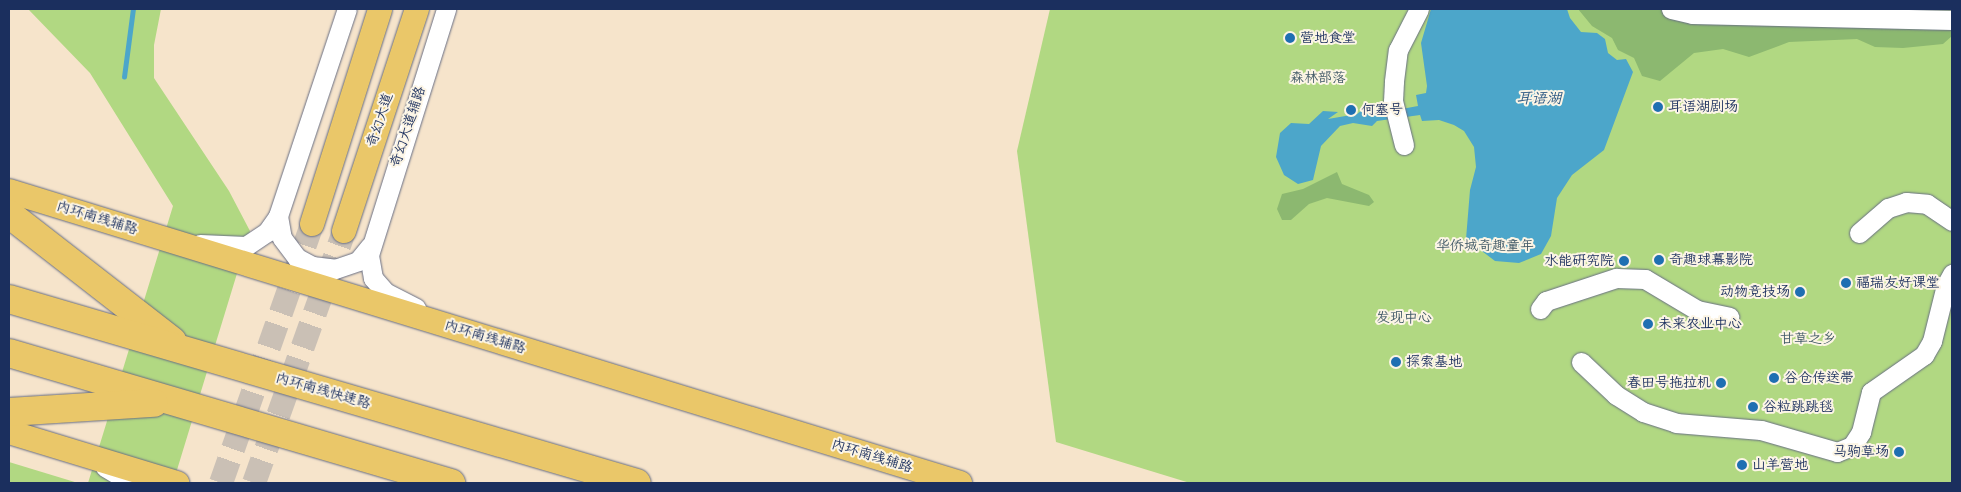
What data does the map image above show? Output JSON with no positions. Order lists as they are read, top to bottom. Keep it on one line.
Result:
{"streets":{"highway":["内环南线快速路"],"main road":["奇幻大道","内环南线辅路"],"street":["奇幻大道辅路"]},"crossings":[["奇幻大道辅路","内环南线辅路"]],"water":["耳语湖"],"parks":["森林部落","华侨城奇趣童年","发现中心","甘草之乡"],"places":["营地食堂","耳语湖剧场","何塞号","奇趣球幕影院","水能研究院","福瑞友好课堂","动物竞技场","未来农业中心","探索基地","谷仓传送带","春田号拖拉机","谷粒跳跳毯","马驹草场","山羊营地"]}
